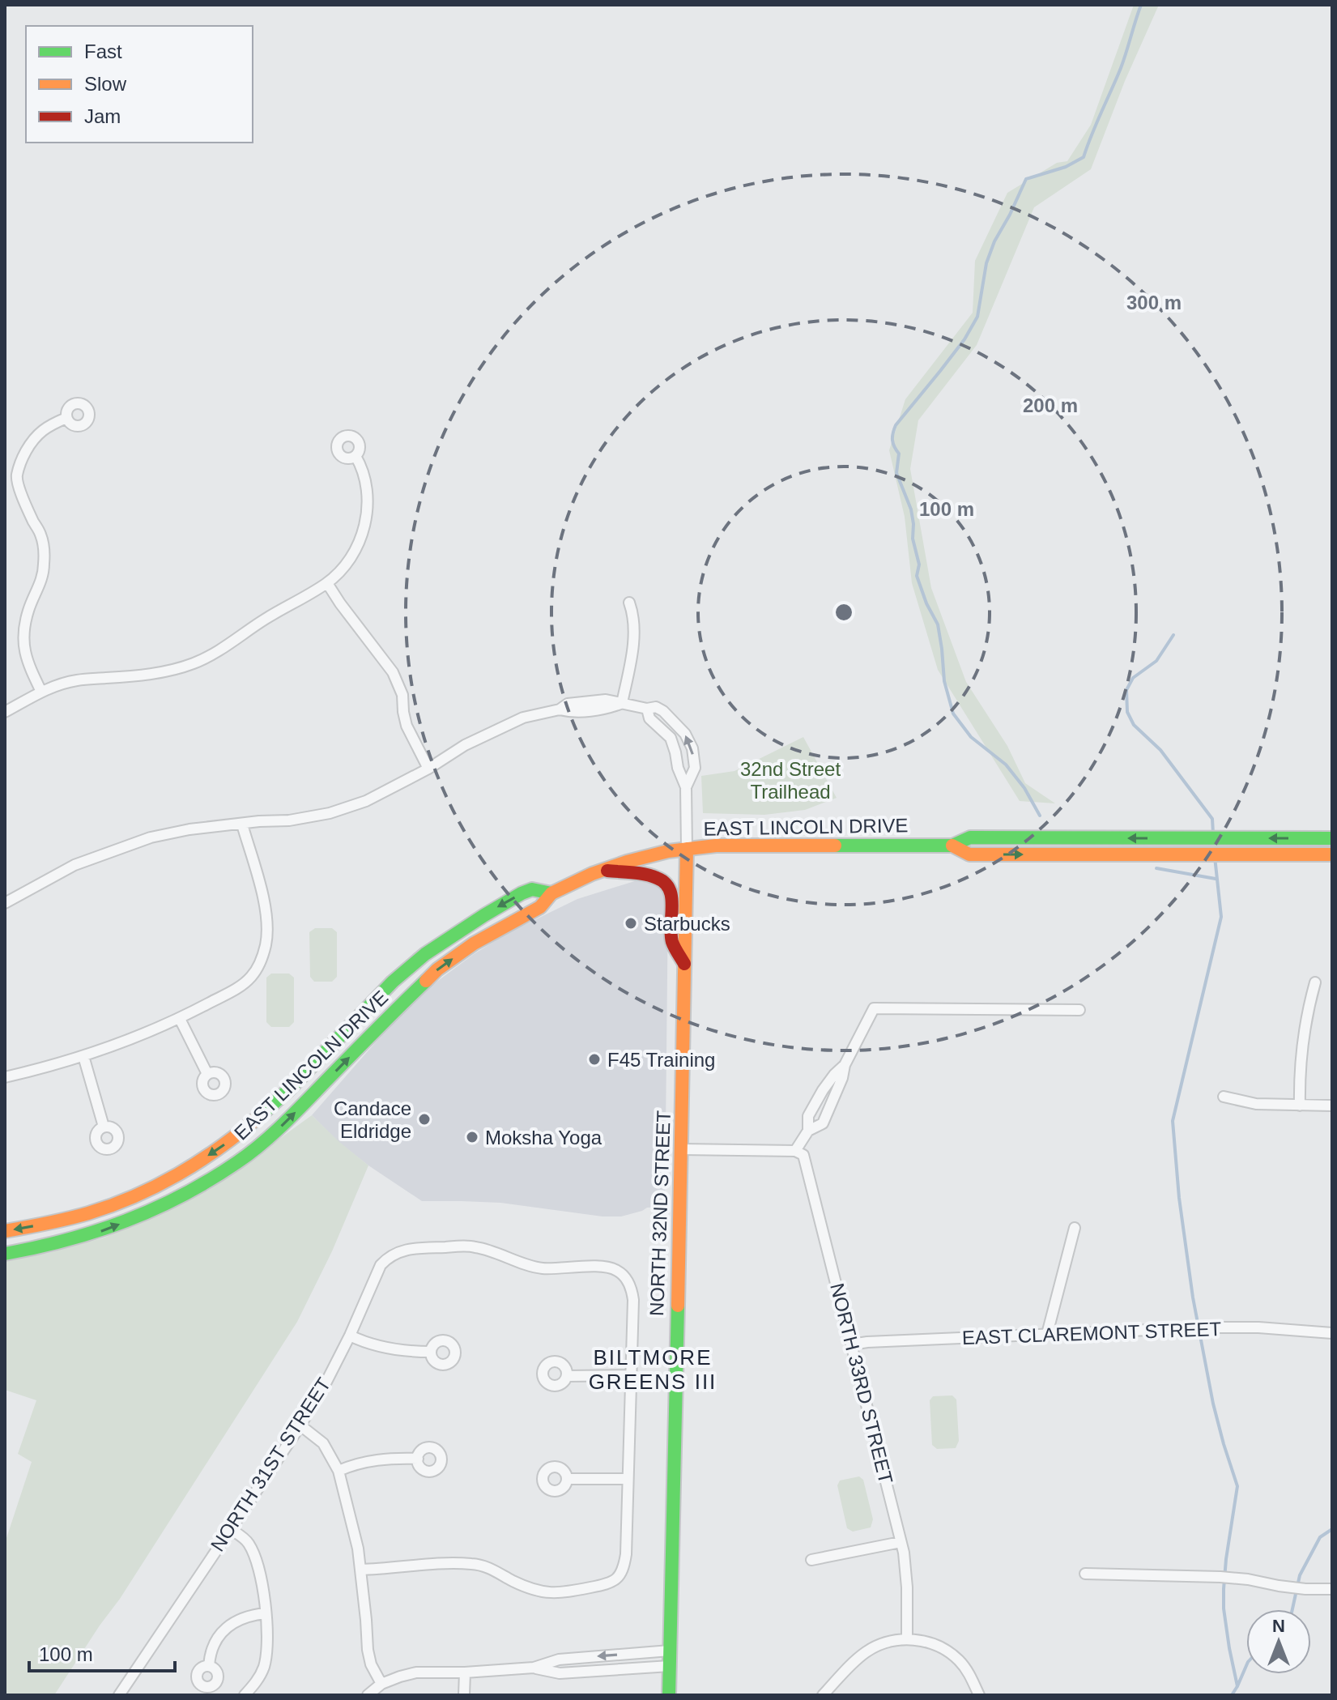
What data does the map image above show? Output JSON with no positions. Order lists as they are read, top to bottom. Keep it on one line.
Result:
{"streets":{"main road":["EAST LINCOLN DRIVE","NORTH 32ND STREET"],"street":["EAST CLAREMONT STREET","NORTH 33RD STREET","NORTH 31ST STREET"]},"crossings":[["EAST LINCOLN DRIVE","NORTH 32ND STREET"],["EAST CLAREMONT STREET","NORTH 33RD STREET"]],"districts":["BILTMORE GREENS III"],"parks":["32nd Street Trailhead"],"places":["Starbucks","F45 Training","Candace Eldridge","Moksha Yoga"],"legend":["Fast","Slow","Jam"],"scale_bar":"100 m","north":"top","rings":["300 m","200 m","100 m"]}
